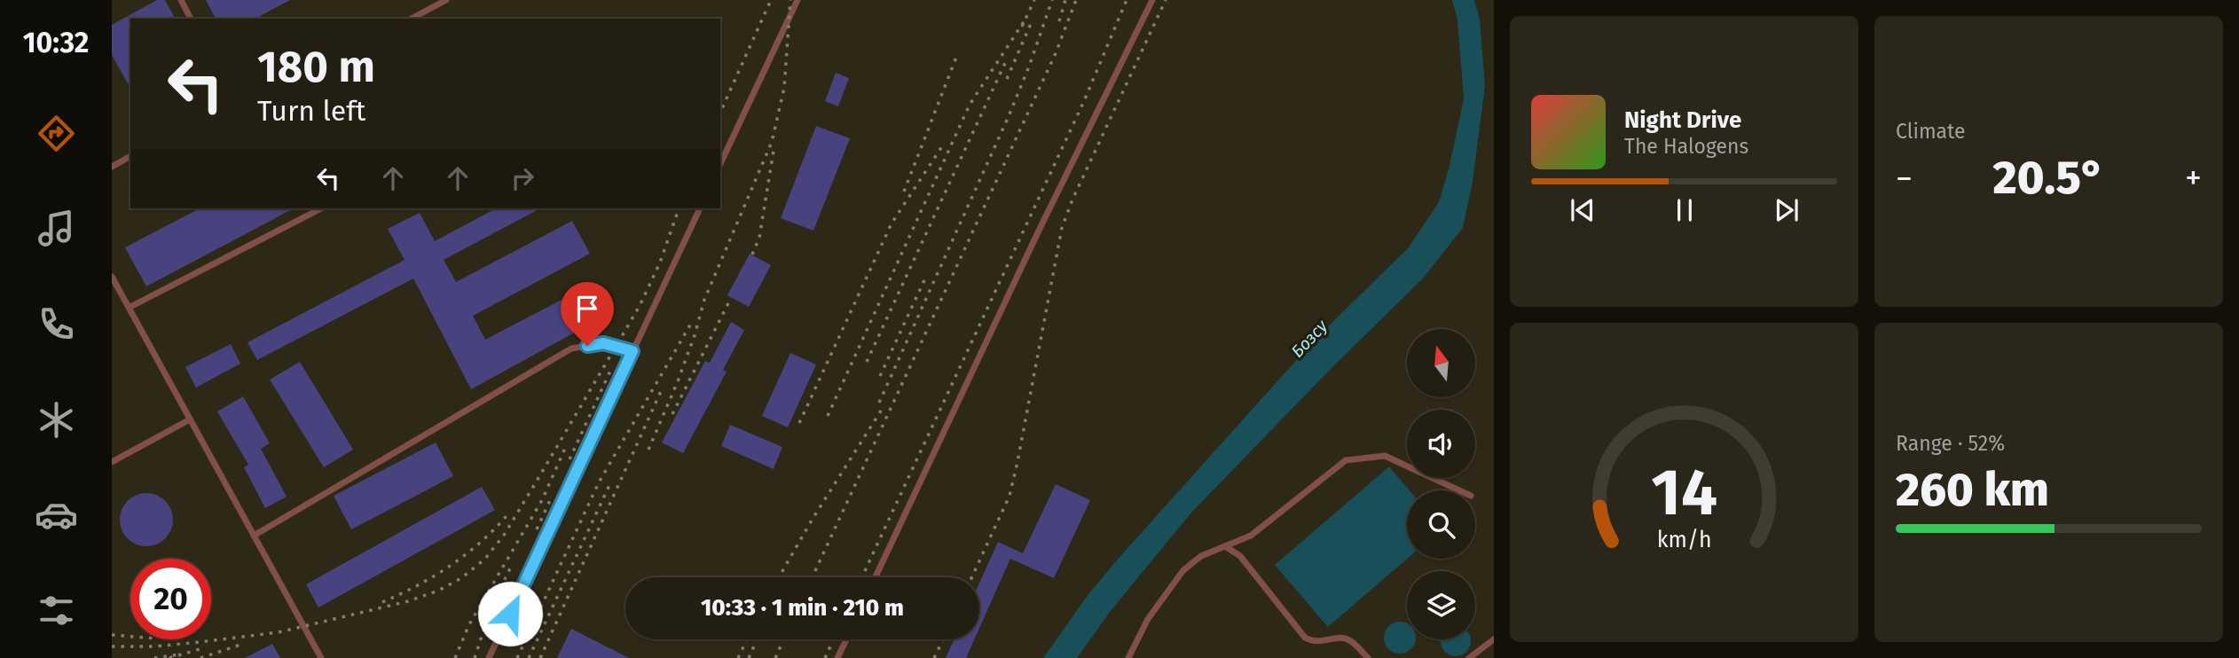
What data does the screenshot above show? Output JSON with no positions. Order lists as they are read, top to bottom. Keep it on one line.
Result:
{"water":["Бозсу"],"north":"top","page":{"tabs":"10:32","tile":["Climate",["Range · 52%","260 km"]],"turn":["180 m","Turn left"],"song":["Night Drive","The Halogens"],"heat":["−","20.5°","+"],"limit":"20","trip":"10:33 · 1 min · 210 m","gauge":["14","km/h"]}}
